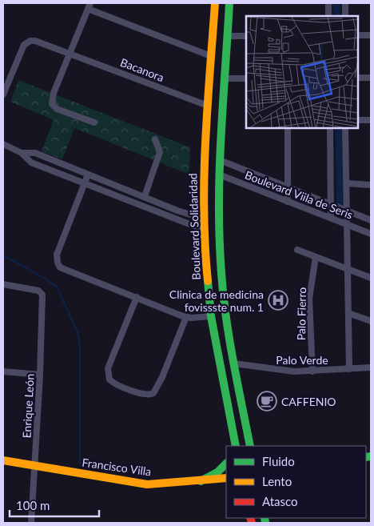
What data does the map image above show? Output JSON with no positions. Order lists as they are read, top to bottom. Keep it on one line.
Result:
{"streets":{"main road":["Boulevard Solidaridad","Francisco Villa"],"street":["Bacanora","Boulevard Viila de Seris","Palo Fierro","Palo Verde","Enrique León"]},"crossings":[["Bacanora","Boulevard Solidaridad"],["Palo Fierro","Palo Verde"],["Enrique León","Francisco Villa"]],"places":{"hospital":["Clinica de medicina fovissste num. 1"],"cafe":["CAFFENIO"]},"legend":["Fluido","Lento","Atasco"],"scale_bar":"100 m"}
